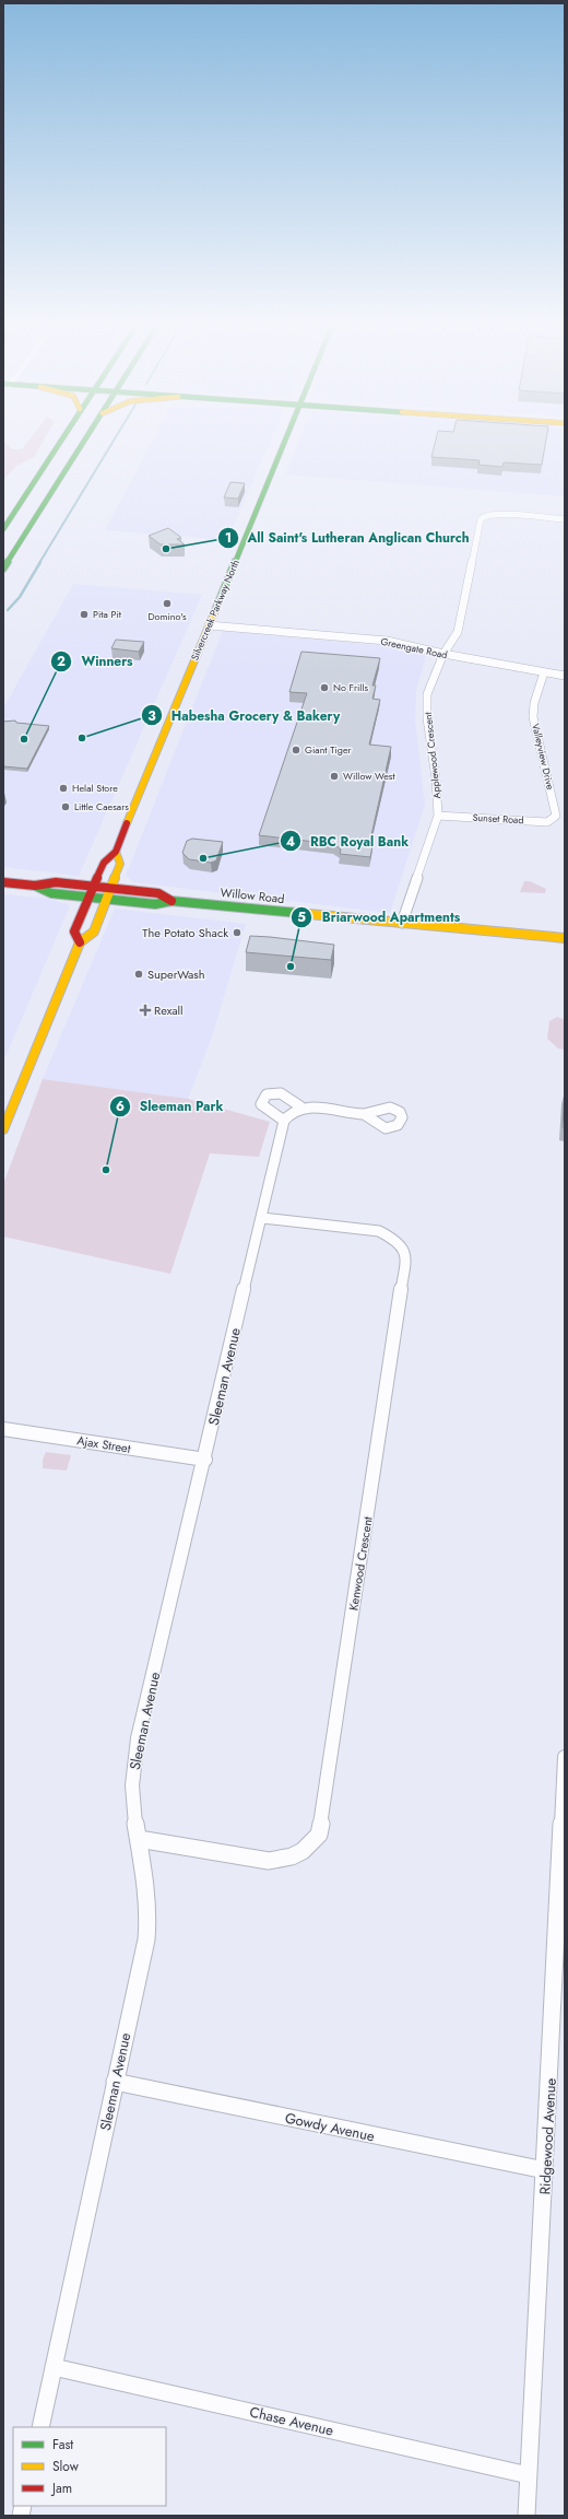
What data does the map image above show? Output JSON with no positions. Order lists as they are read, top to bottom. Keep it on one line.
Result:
{"streets":{"main road":["Silvercreek Parkway North","Willow Road"],"street":["Greengate Road","Applewood Crescent","Valleyview Drive","Sunset Road","Sleeman Avenue","Ajax Street","Kenwood Crescent","Gowdy Avenue","Ridgewood Avenue","Chase Avenue"]},"crossings":[["Silvercreek Parkway North","Greengate Road"],["Silvercreek Parkway North","Willow Road"],["Greengate Road","Applewood Crescent"],["Greengate Road","Valleyview Drive"],["Applewood Crescent","Sunset Road"],["Applewood Crescent","Willow Road"],["Valleyview Drive","Sunset Road"],["Sleeman Avenue","Ajax Street"],["Sleeman Avenue","Kenwood Crescent"],["Sleeman Avenue","Gowdy Avenue"],["Sleeman Avenue","Chase Avenue"],["Gowdy Avenue","Ridgewood Avenue"],["Ridgewood Avenue","Chase Avenue"]],"places":{"other":["All Saint's Lutheran Anglican Church","Domino's","Pita Pit","No Frills","Habesha Grocery & Bakery","Winners","Giant Tiger","Willow West","Helal Store","Little Caesars","RBC Royal Bank","The Potato Shack","Briarwood Apartments","SuperWash","Sleeman Park"],"health":["Rexall"]},"legend":["Fast","Slow","Jam"]}
